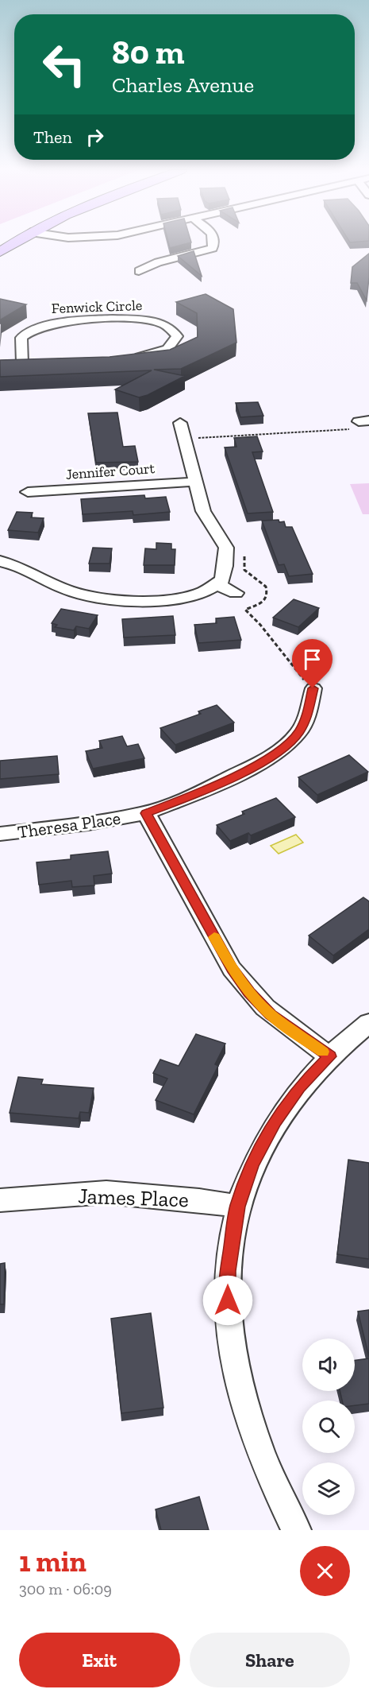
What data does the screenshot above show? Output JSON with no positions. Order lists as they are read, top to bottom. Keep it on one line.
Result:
{"streets":{"street":["Fenwick Circle","Jennifer Court","Theresa Place","James Place"]},"page":{"turn":["80 m","Charles Avenue"],"then":"Then","heading":["1 min","300 m · 06:09"],"buttons":["Exit","Share"]}}
